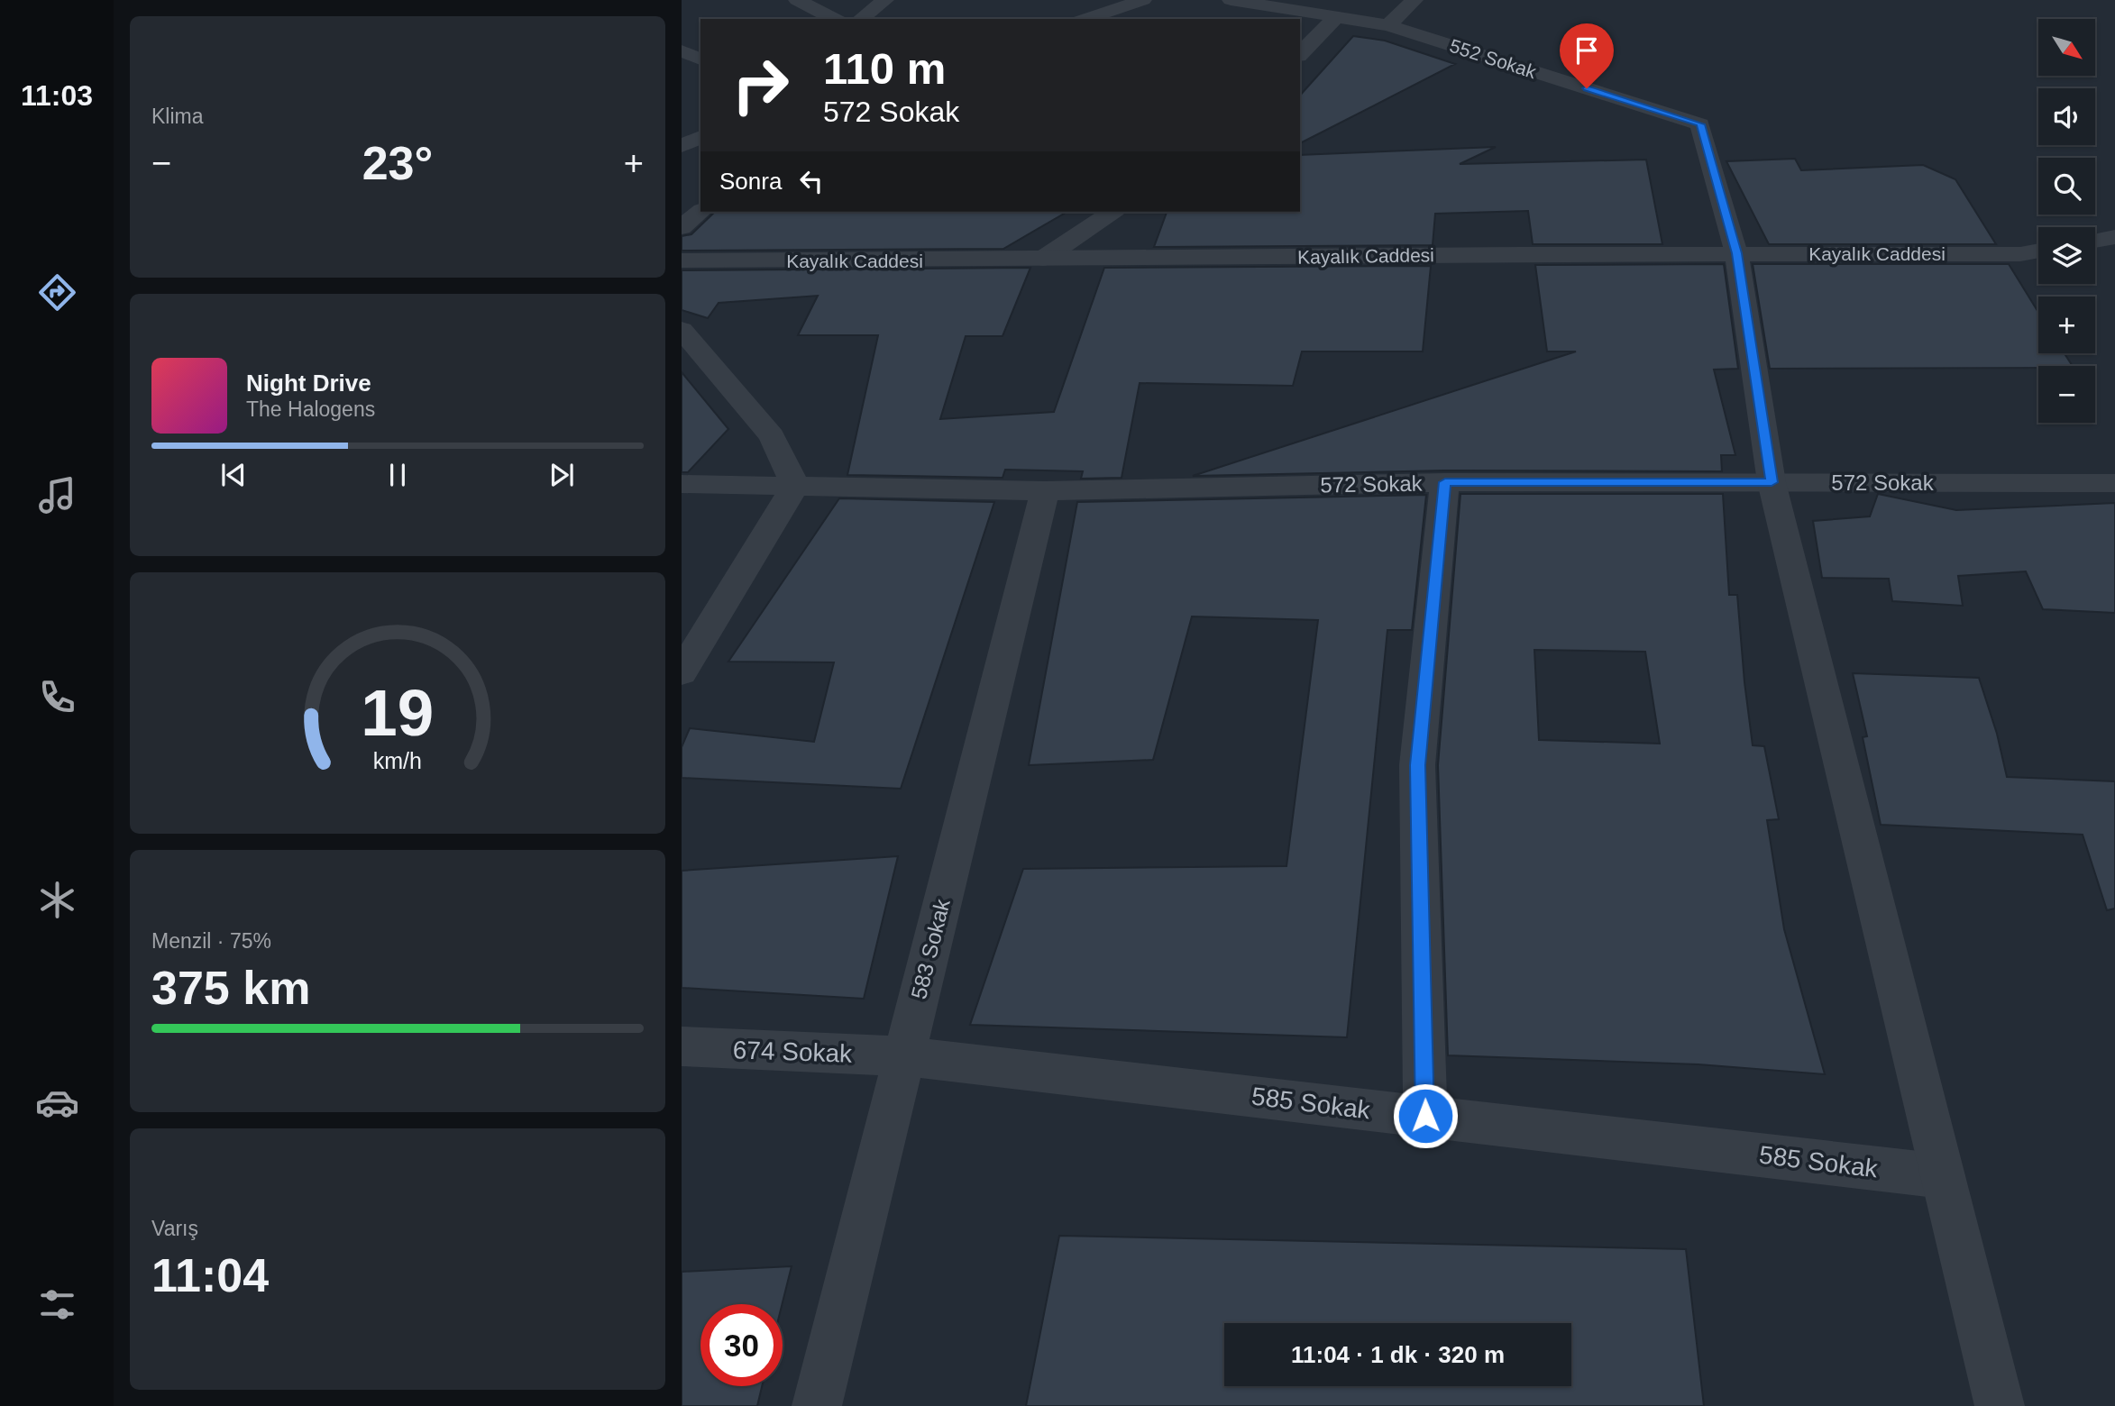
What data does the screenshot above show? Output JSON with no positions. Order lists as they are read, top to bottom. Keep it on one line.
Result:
{"streets":{"street":["552 Sokak","Kayalık Caddesi","572 Sokak","583 Sokak","674 Sokak","585 Sokak"]},"crossings":[["552 Sokak","Kayalık Caddesi"],["572 Sokak","583 Sokak"],["583 Sokak","674 Sokak"],["583 Sokak","585 Sokak"],["674 Sokak","585 Sokak"]],"north":"bottom right","page":{"tabs":"11:03","tile":["Klima",["Menzil · 75%","375 km"],["Varış","11:04"]],"map_buttons":["+","−"],"turn":["110 m","572 Sokak"],"heat":["−","23°","+"],"then":"Sonra","song":["Night Drive","The Halogens"],"limit":"30","trip":"11:04 · 1 dk · 320 m","gauge":["19","km/h"]}}
